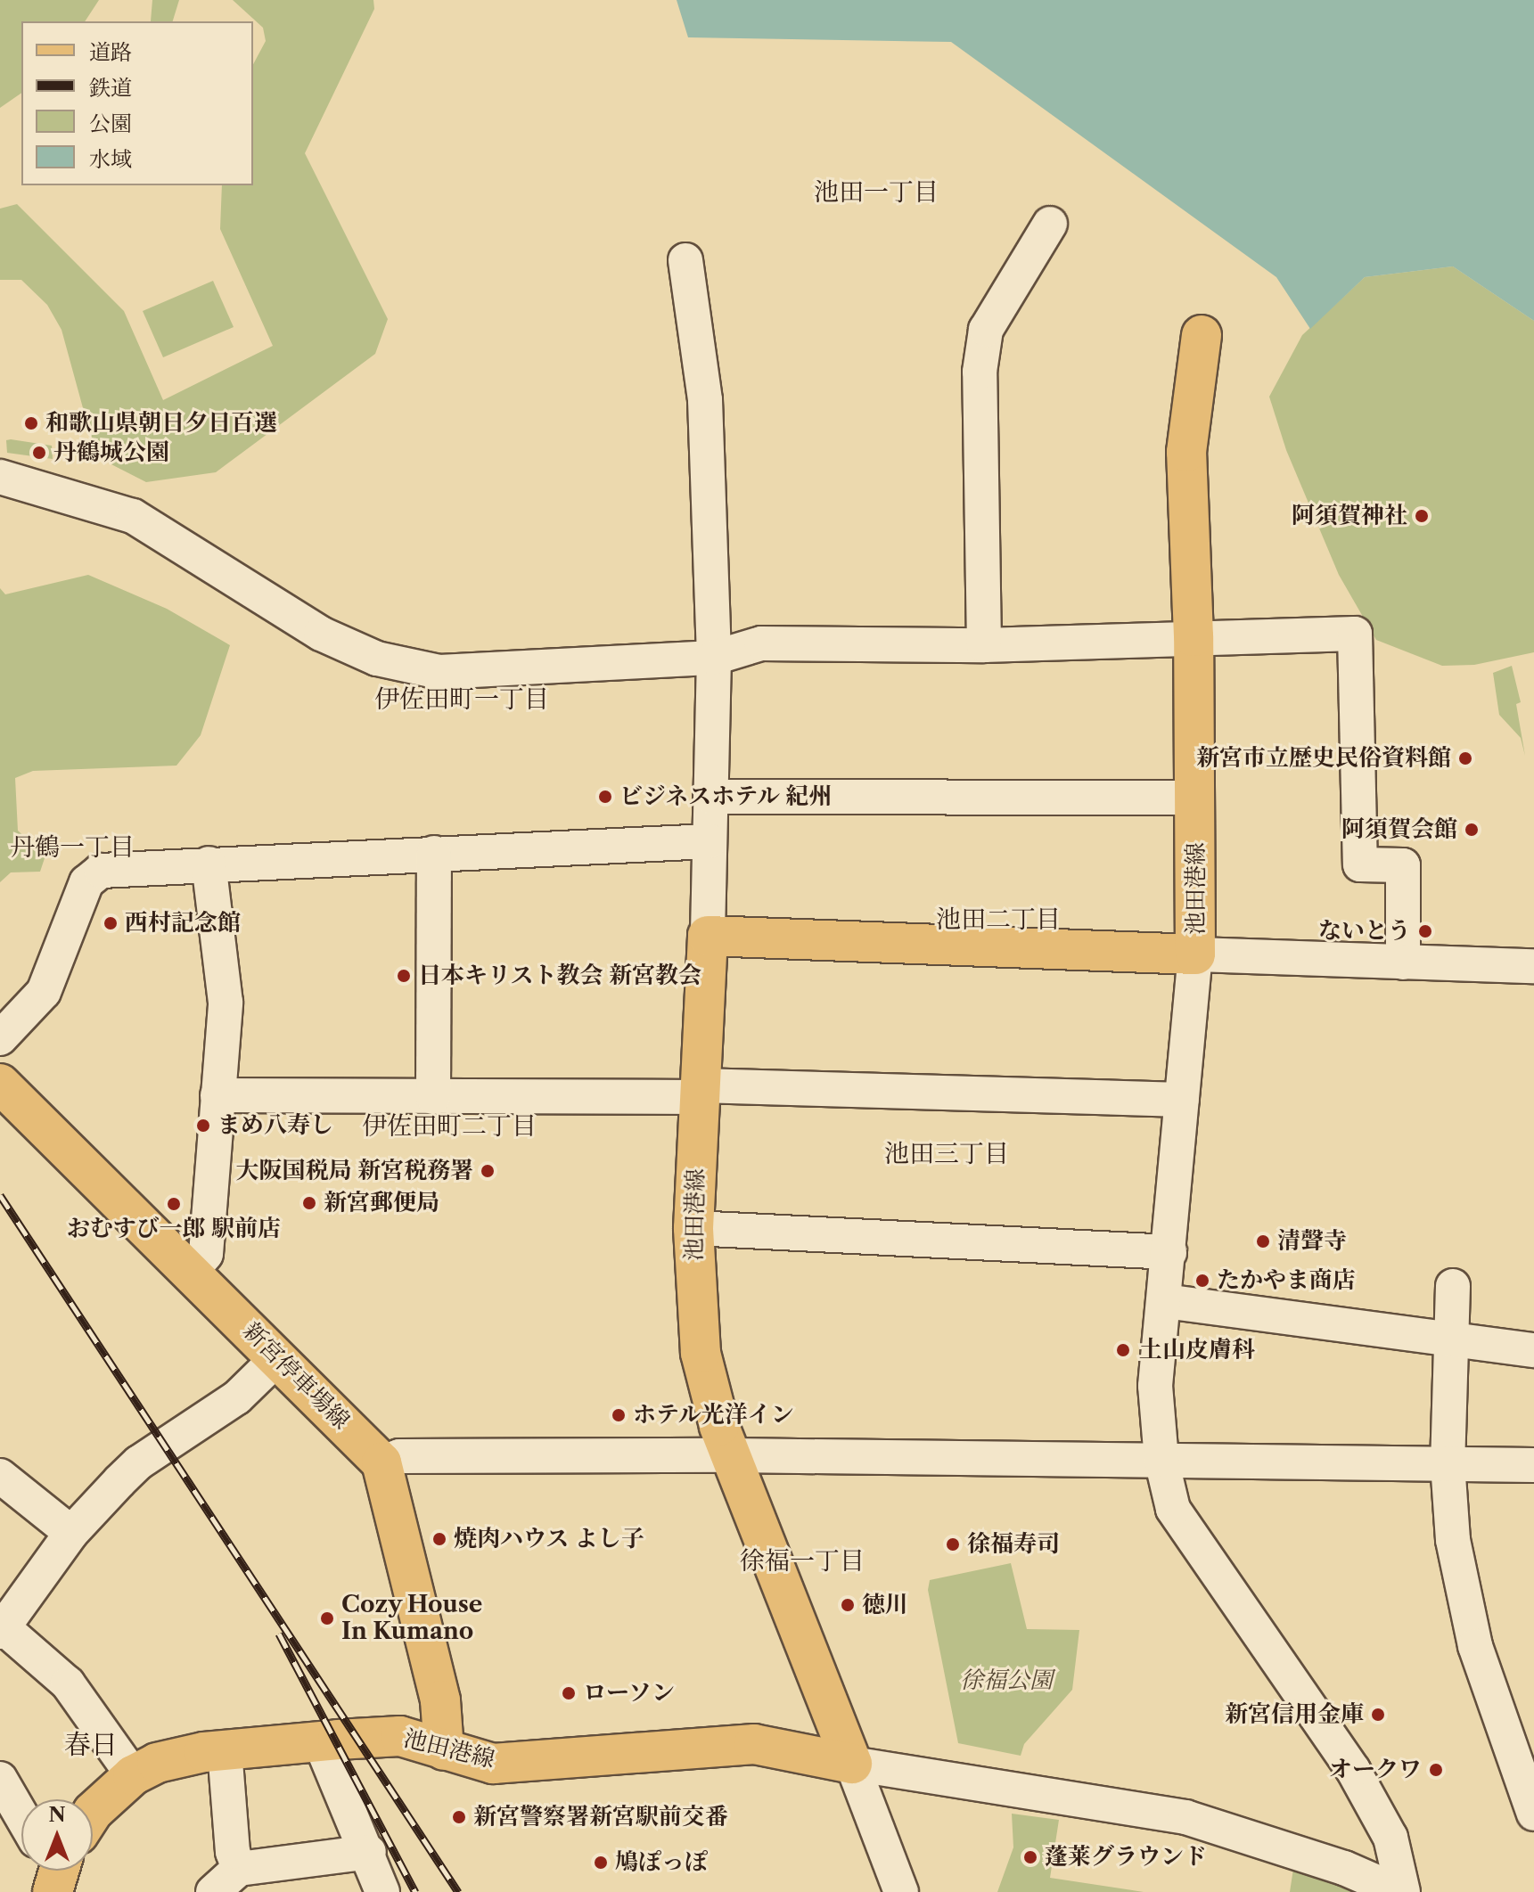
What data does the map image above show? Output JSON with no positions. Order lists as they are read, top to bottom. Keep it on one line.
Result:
{"streets":{"main road":["池田港線","新宮停車場線"]},"districts":["池田一丁目","伊佐田町一丁目","丹鶴一丁目","池田二丁目","伊佐田町二丁目","池田三丁目","徐福一丁目","春日"],"parks":["徐福公園"],"places":["和歌山県朝日夕日百選","丹鶴城公園","阿須賀神社","新宮市立歴史民俗資料館","ビジネスホテル 紀州","阿須賀会館","西村記念館","ないとう","日本キリスト教会 新宮教会","まめ八寿し","大阪国税局 新宮税務署","新宮郵便局","おむすび一郎 駅前店","清聲寺","たかやま商店","土山皮膚科","ホテル光洋イン","焼肉ハウス よし子","徐福寿司","徳川","Cozy House In Kumano","ローソン","新宮信用金庫","オークワ","新宮警察署新宮駅前交番","蓬莱グラウンド","鳩ぽっぽ"],"legend":["道路","鉄道","公園","水域"],"north":"top"}
